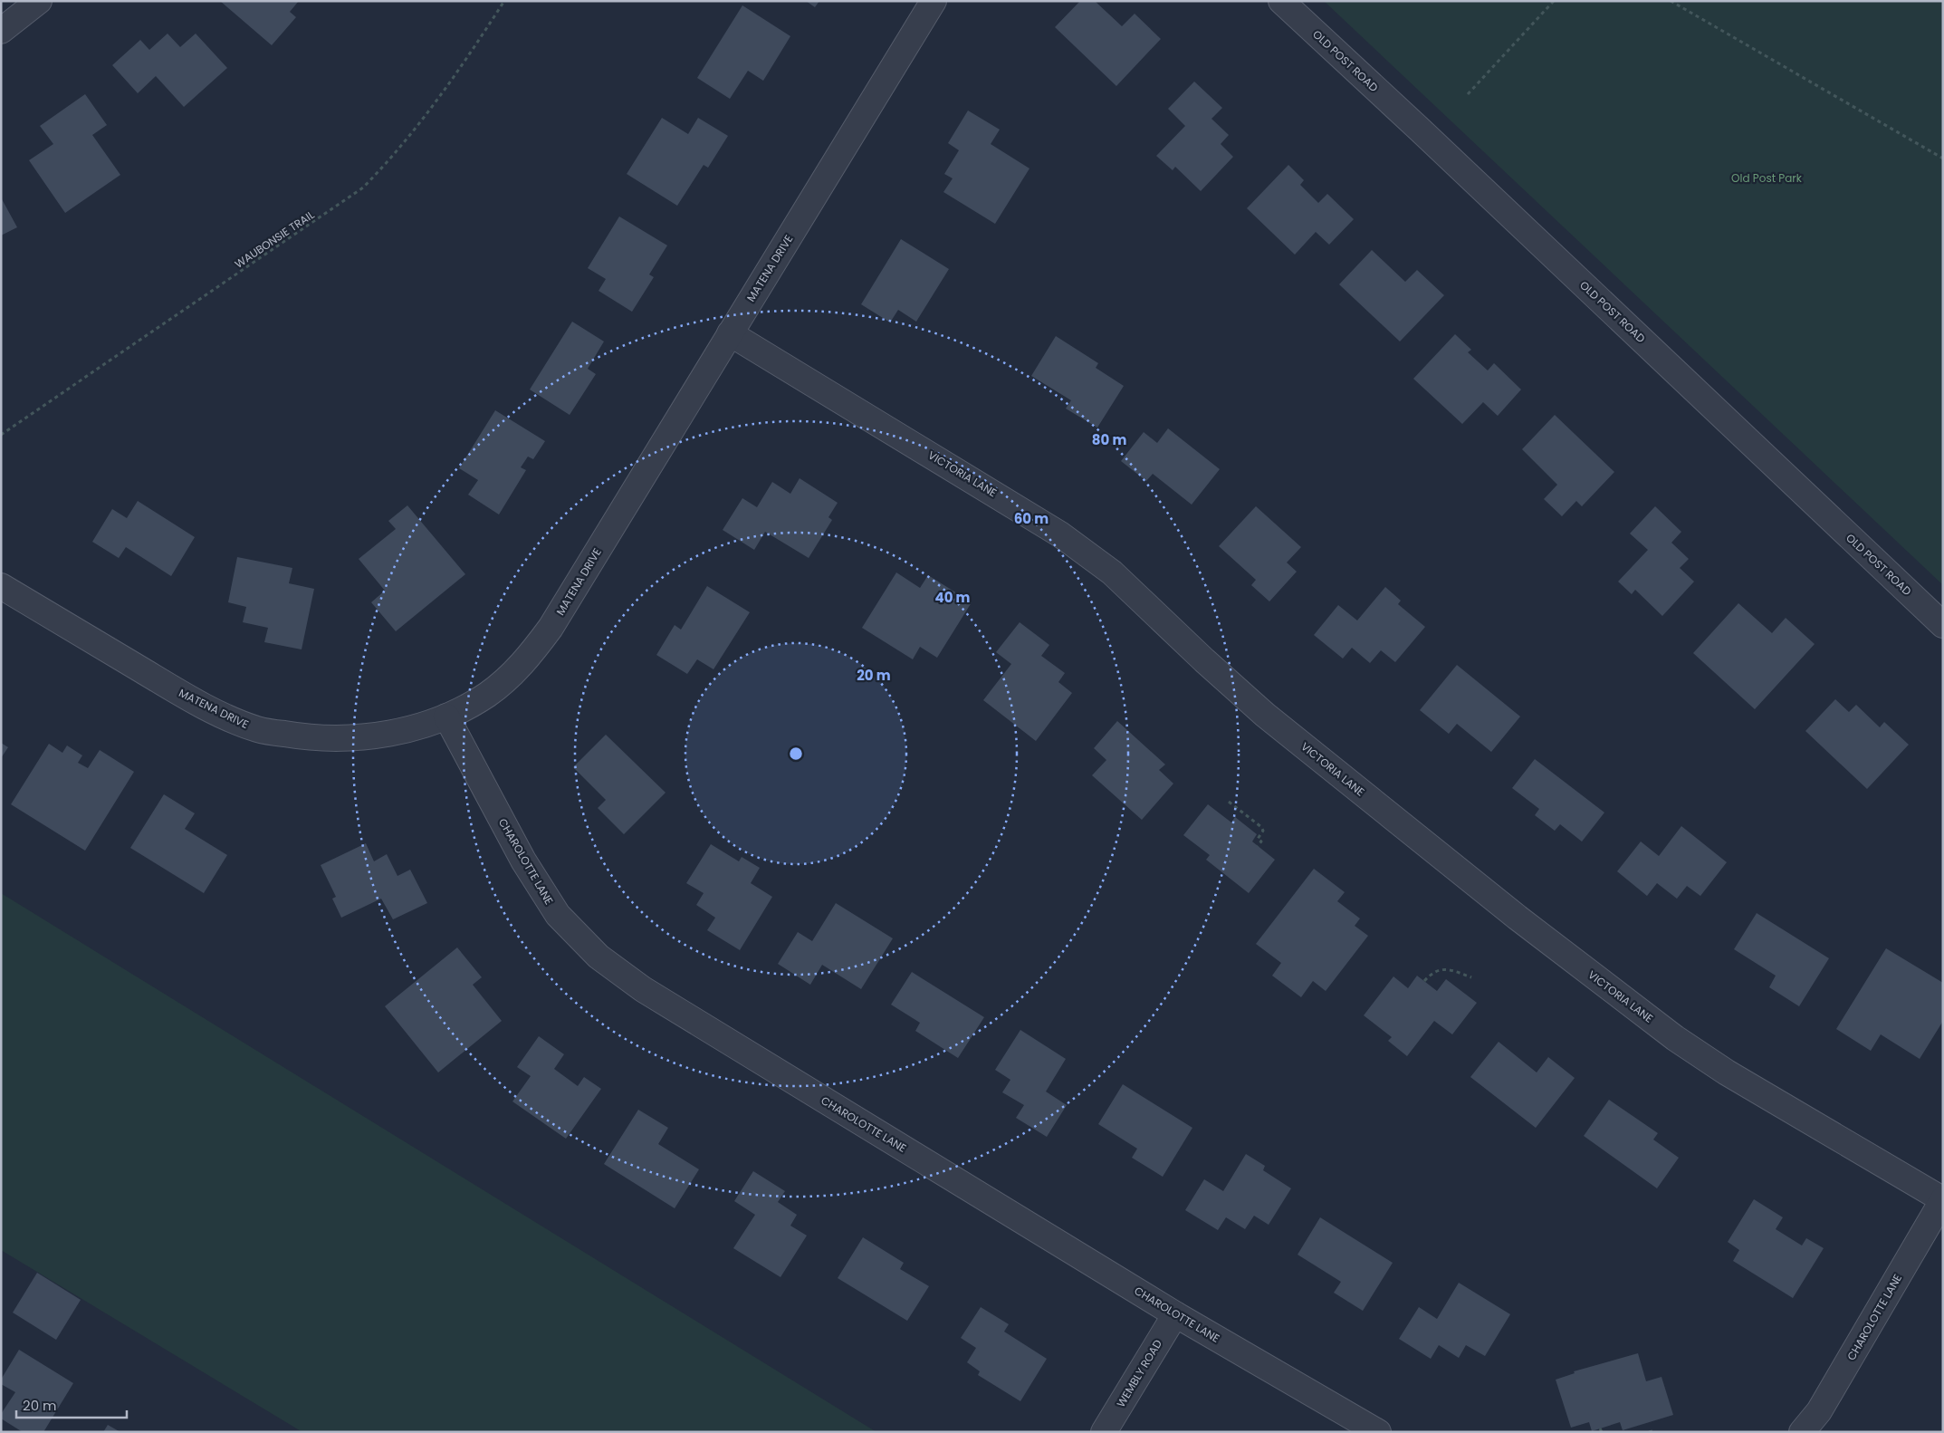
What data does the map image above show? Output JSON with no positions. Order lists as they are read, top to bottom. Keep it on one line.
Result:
{"streets":{"street":["OLD POST ROAD","MATENA DRIVE","VICTORIA LANE","CHAROLOTTE LANE","WEMBLY ROAD"],"path":["WAUBONSIE TRAIL"]},"crossings":[["MATENA DRIVE","VICTORIA LANE"],["MATENA DRIVE","CHAROLOTTE LANE"],["VICTORIA LANE","CHAROLOTTE LANE"],["CHAROLOTTE LANE","WEMBLY ROAD"]],"parks":["Old Post Park"],"scale_bar":"20 m","rings":["80 m","60 m","40 m","20 m"]}
